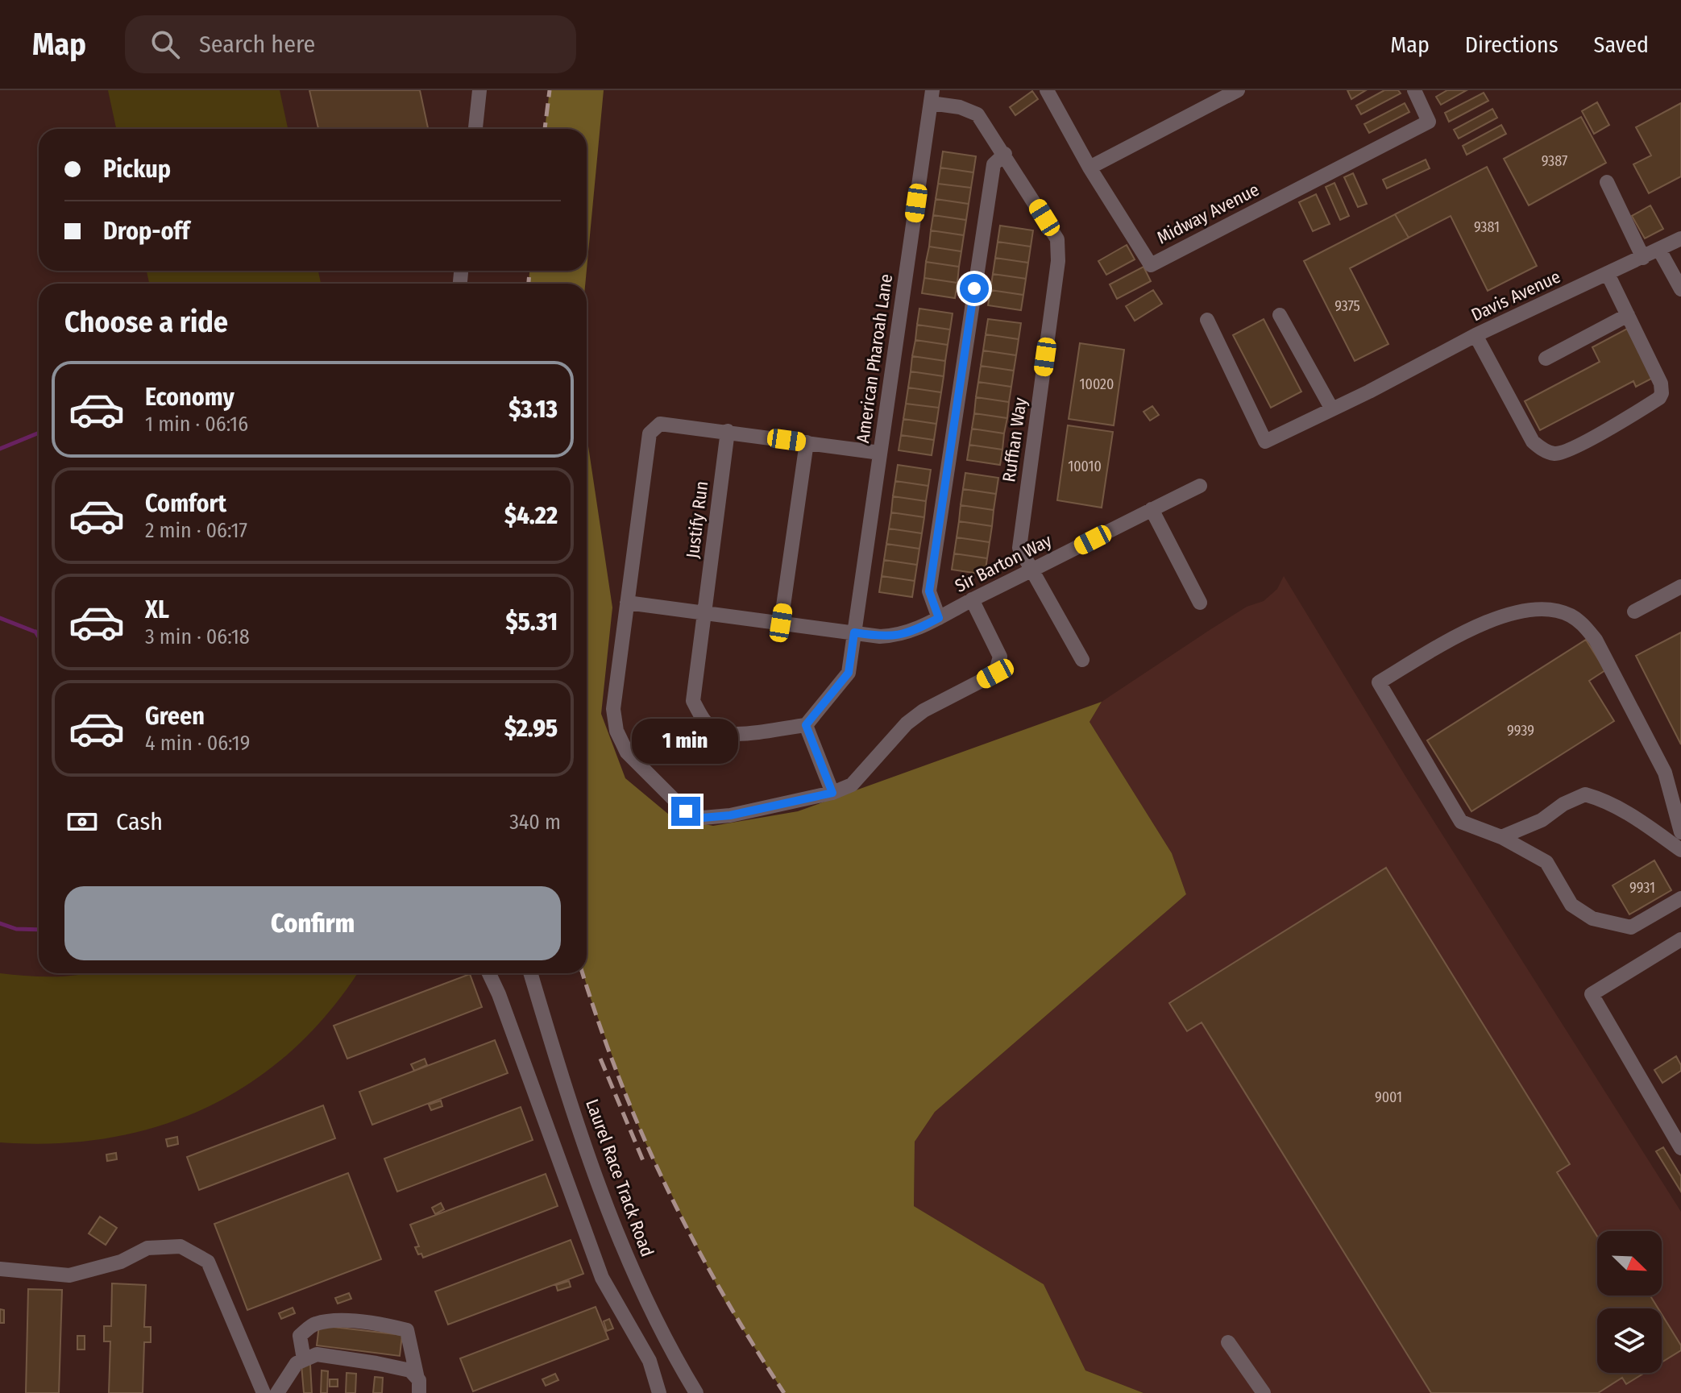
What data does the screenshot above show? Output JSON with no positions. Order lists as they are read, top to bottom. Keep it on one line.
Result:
{"streets":{"street":["Midway Avenue","Davis Avenue","American Pharoah Lane","Ruffian Way","Justify Run","Sir Barton Way","Laurel Race Track Road"]},"crossings":[["American Pharoah Lane","Ruffian Way"],["American Pharoah Lane","Justify Run"],["American Pharoah Lane","Sir Barton Way"],["Ruffian Way","Sir Barton Way"],["Justify Run","Sir Barton Way"]],"house_numbers":["9387","9381","9375","10020","10010","9939","9931","9001"],"north":"bottom right","page":{"header":"Map","search":"Search here","nav":["Map","Directions","Saved"],"banner":["Pickup","Drop-off"],"heading":"Choose a ride","list":[{"name":"Economy","note":"1 min · 06:16","value":"$3.13"},{"name":"Comfort","note":"2 min · 06:17","value":"$4.22"},{"name":"XL","note":"3 min · 06:18","value":"$5.31"},{"name":"Green","note":"4 min · 06:19","value":"$2.95"}],"bubble":"1 min","pay":["Cash","340 m"],"buttons":"Confirm"}}
